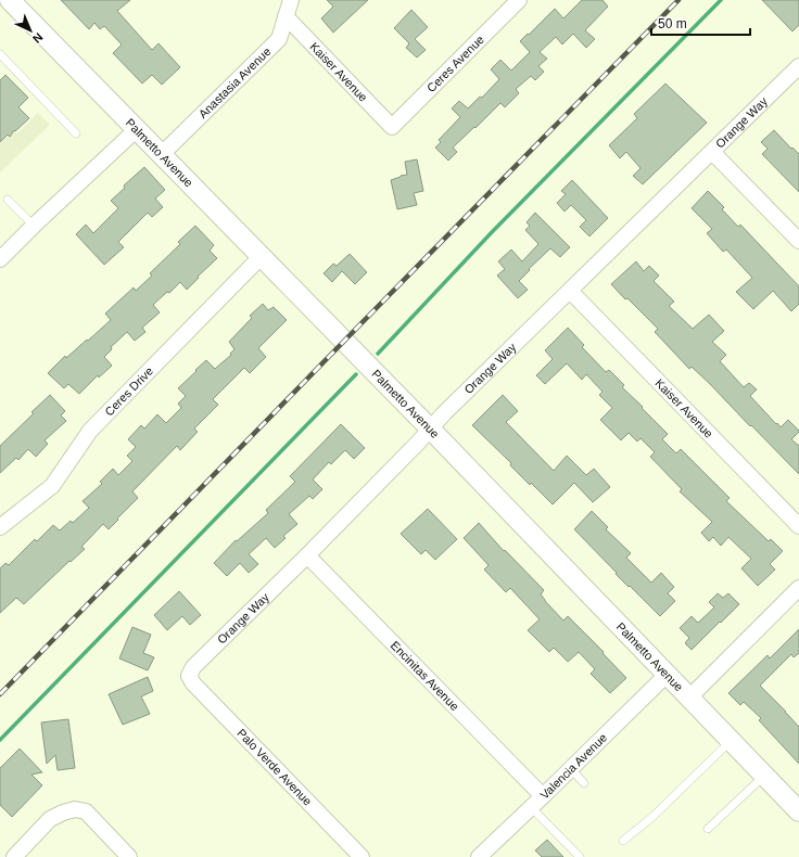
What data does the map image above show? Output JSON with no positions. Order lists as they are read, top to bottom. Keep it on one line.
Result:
{"streets":{"street":["Ceres Avenue","Kaiser Avenue","Anastasia Avenue","Orange Way","Palmetto Avenue","Ceres Drive","Encinitas Avenue","Valencia Avenue","Palo Verde Avenue"]},"crossings":[["Ceres Avenue","Kaiser Avenue"],["Kaiser Avenue","Anastasia Avenue"],["Kaiser Avenue","Orange Way"],["Anastasia Avenue","Palmetto Avenue"],["Orange Way","Palmetto Avenue"],["Orange Way","Encinitas Avenue"],["Orange Way","Palo Verde Avenue"],["Palmetto Avenue","Ceres Drive"],["Palmetto Avenue","Valencia Avenue"],["Encinitas Avenue","Valencia Avenue"]],"scale_bar":"50 m","north":"bottom right"}
